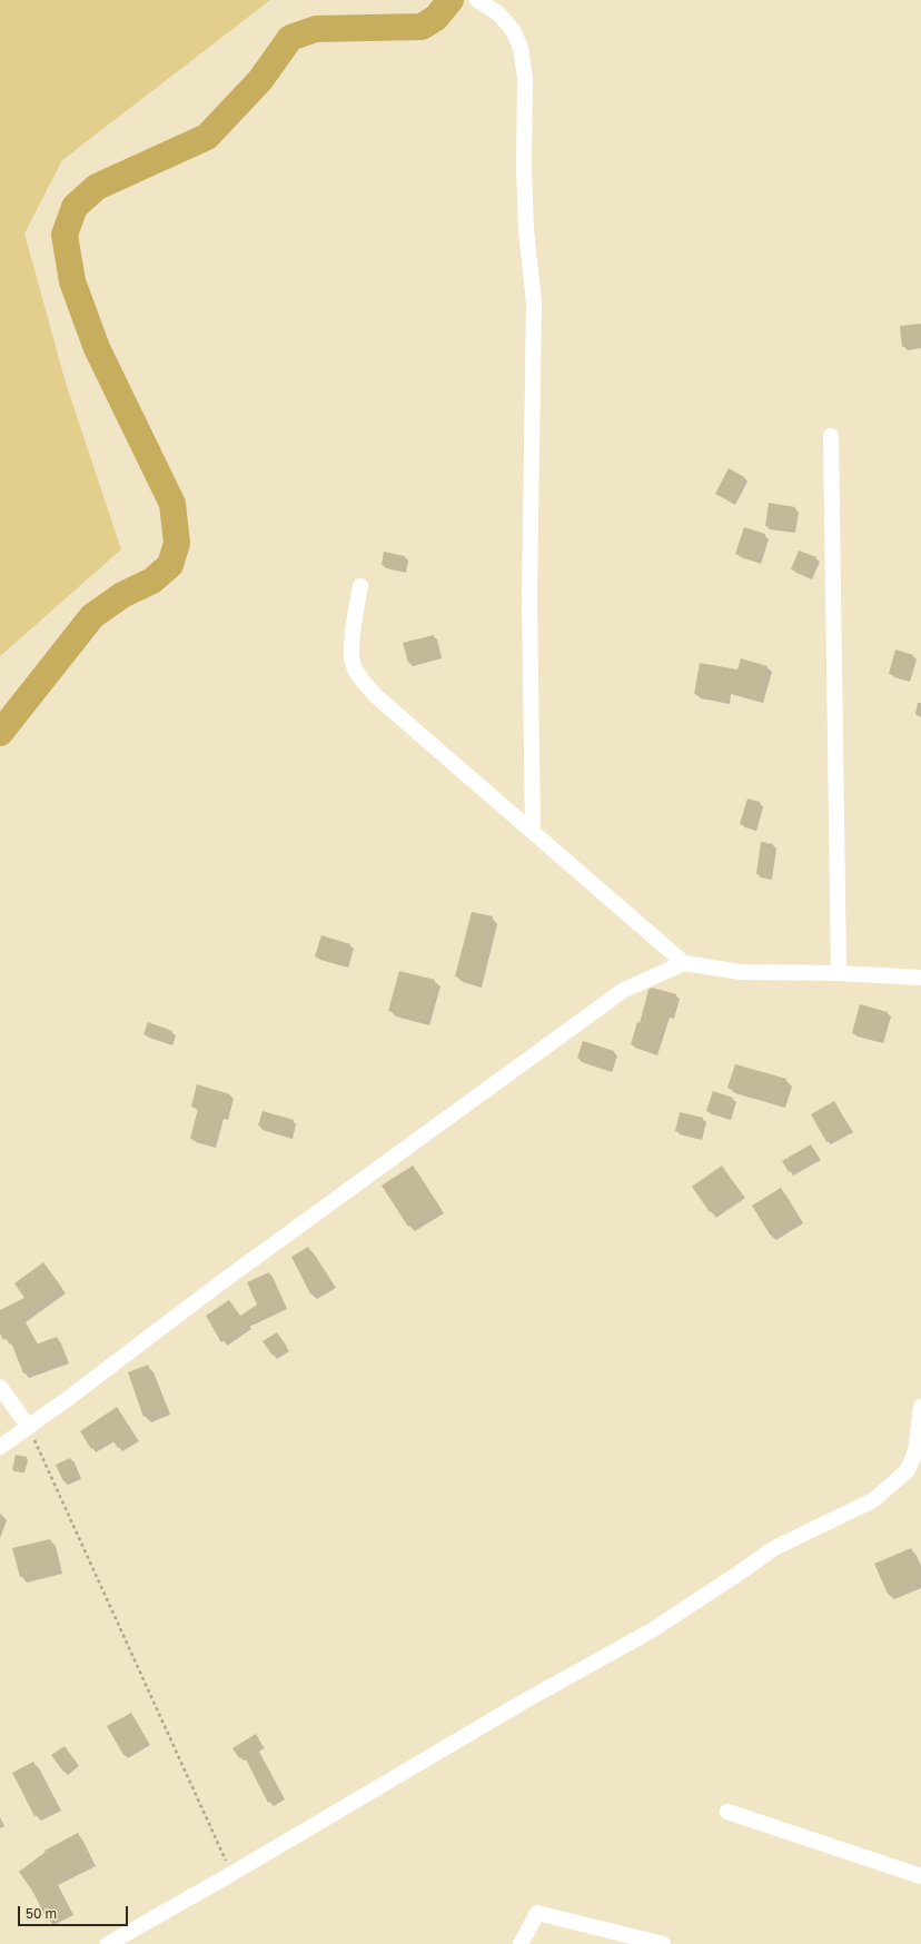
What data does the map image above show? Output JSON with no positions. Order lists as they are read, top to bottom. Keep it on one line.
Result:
{"scale_bar":"50 m"}
